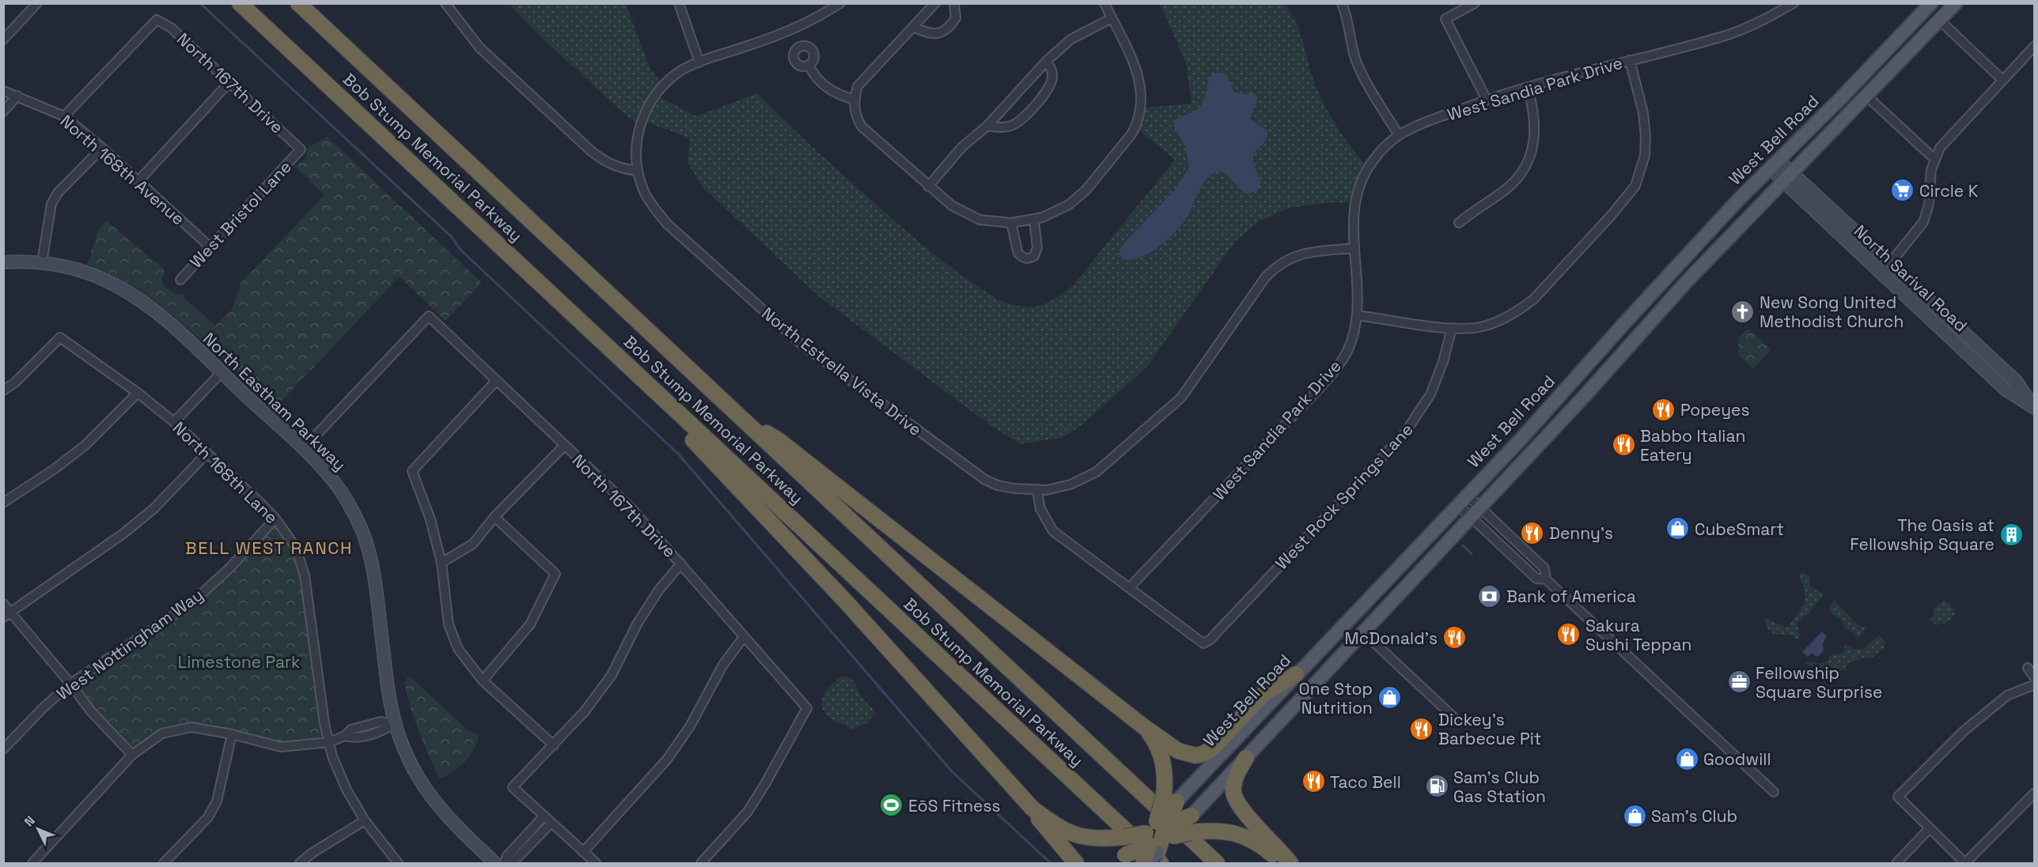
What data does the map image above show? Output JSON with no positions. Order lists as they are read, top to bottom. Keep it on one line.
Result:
{"streets":{"highway":["Bob Stump Memorial Parkway"],"main road":["West Bell Road"],"street":["North 167th Drive","West Sandia Park Drive","North 168th Avenue","West Bristol Lane","North Sarival Road","North Estrella Vista Drive","North Eastham Parkway","North 168th Lane","West Rock Springs Lane","West Nottingham Way"]},"crossings":[["North 167th Drive","North 168th Avenue"],["North 167th Drive","West Bristol Lane"],["North 167th Drive","North Eastham Parkway"],["West Sandia Park Drive","North Estrella Vista Drive"],["West Sandia Park Drive","West Rock Springs Lane"],["West Bell Road","North Sarival Road"],["North 168th Avenue","West Bristol Lane"],["North 168th Lane","West Nottingham Way"]],"districts":["BELL WEST RANCH"],"parks":["Limestone Park"],"places":{"supermarket":["Circle K"],"church":["New Song United Methodist Church"],"restaurant":["Popeyes","Babbo Italian Eatery","Denny's","Sakura Sushi Teppan","McDonald's","Dickey's Barbecue Pit","Taco Bell"],"shop":["CubeSmart","One Stop Nutrition","Goodwill","Sam's Club"],"building":["The Oasis at Fellowship Square"],"bank":["Bank of America"],"office":["Fellowship Square Surprise"],"fuel station":["Sam's Club Gas Station"],"sports":["EōS Fitness"]},"north":"top left"}
